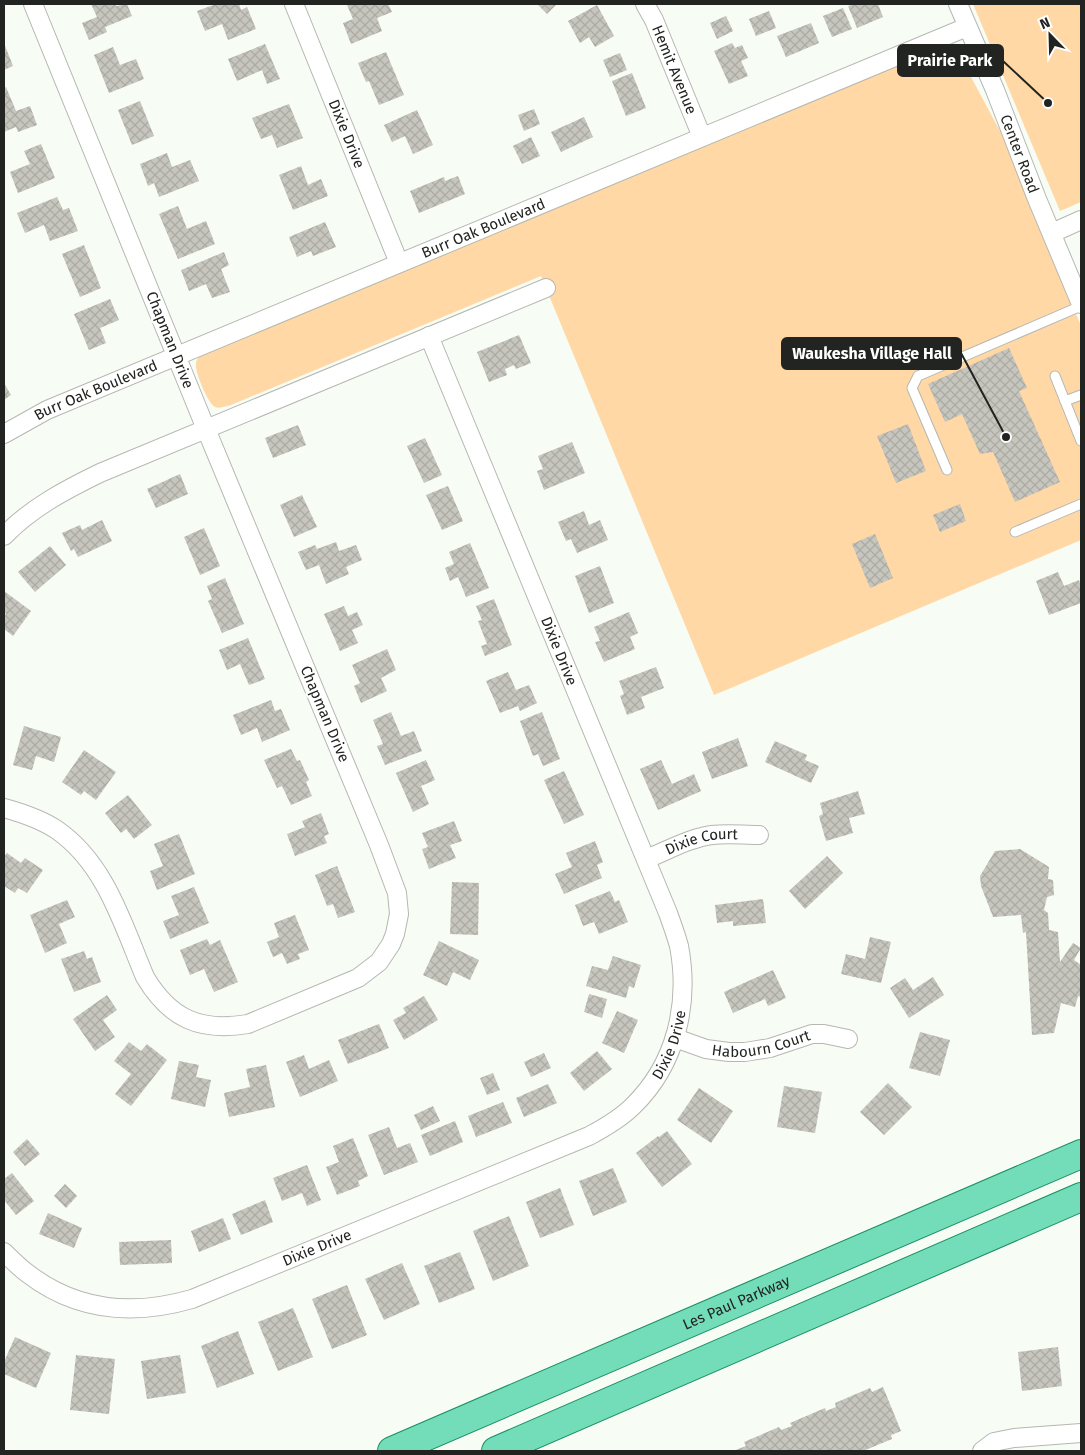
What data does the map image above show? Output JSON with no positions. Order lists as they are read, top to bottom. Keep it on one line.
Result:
{"streets":{"main road":["Les Paul Parkway"],"street":["Hemit Avenue","Dixie Drive","Center Road","Burr Oak Boulevard","Chapman Drive","Dixie Court","Habourn Court"]},"crossings":[["Hemit Avenue","Burr Oak Boulevard"],["Dixie Drive","Burr Oak Boulevard"],["Dixie Drive","Dixie Court"],["Dixie Drive","Habourn Court"],["Center Road","Burr Oak Boulevard"],["Burr Oak Boulevard","Chapman Drive"]],"places":["Prairie Park","Waukesha Village Hall"],"north":"top left"}
